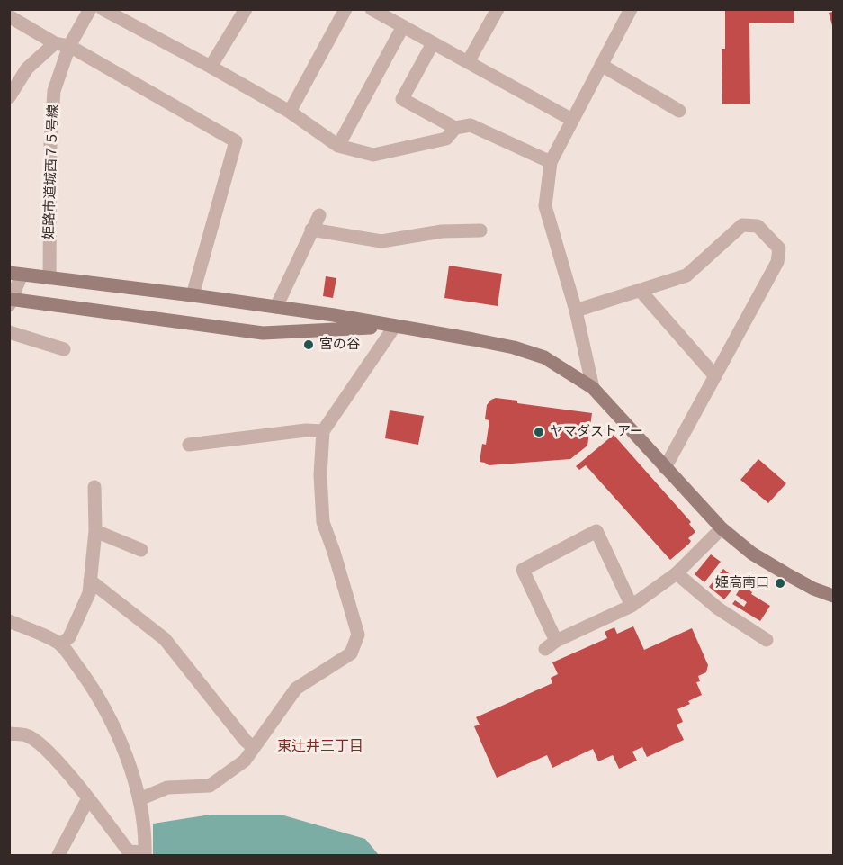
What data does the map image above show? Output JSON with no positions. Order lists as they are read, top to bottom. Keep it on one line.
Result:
{"streets":{"street":["姫路市道城西７５号線"]},"districts":["東辻井三丁目"],"places":["宮の谷","ヤマダストアー","姫高南口"]}
